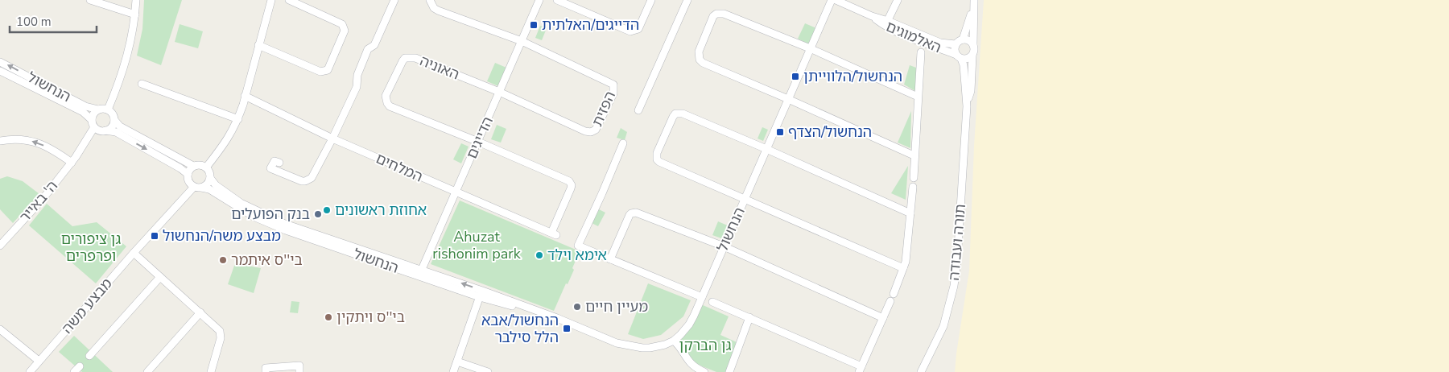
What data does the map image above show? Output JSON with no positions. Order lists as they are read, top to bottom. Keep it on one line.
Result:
{"streets":{"street":["האלמוגים","האוניה","הנחשול","הפזית","הדייגים","המלחים","ה' באייר","תורה ועבודה","מבצע משה"]},"crossings":[["האלמוגים","תורה ועבודה"],["האוניה","הפזית"],["האוניה","הדייגים"],["האוניה","המלחים"],["הנחשול","הדייגים"],["הנחשול","ה' באייר"],["הנחשול","מבצע משה"],["הפזית","הדייגים"],["הדייגים","המלחים"]],"parks":["Ahuzat rishonim park","גן ציפורים ופרפרים","גן הברקן"],"places":{"transit":["הדייגים/האלתית","הנחשול/הלווייתן","הנחשול/הצדף","מבצע משה/הנחשול","הנחשול/אבא הלל סילבר"],"other":["אחוזת ראשונים","בנק הפועלים","אימא וילד","בי''ס איתמר","מעיין חיים","בי''ס ויתקין"]},"scale_bar":"100 m"}
